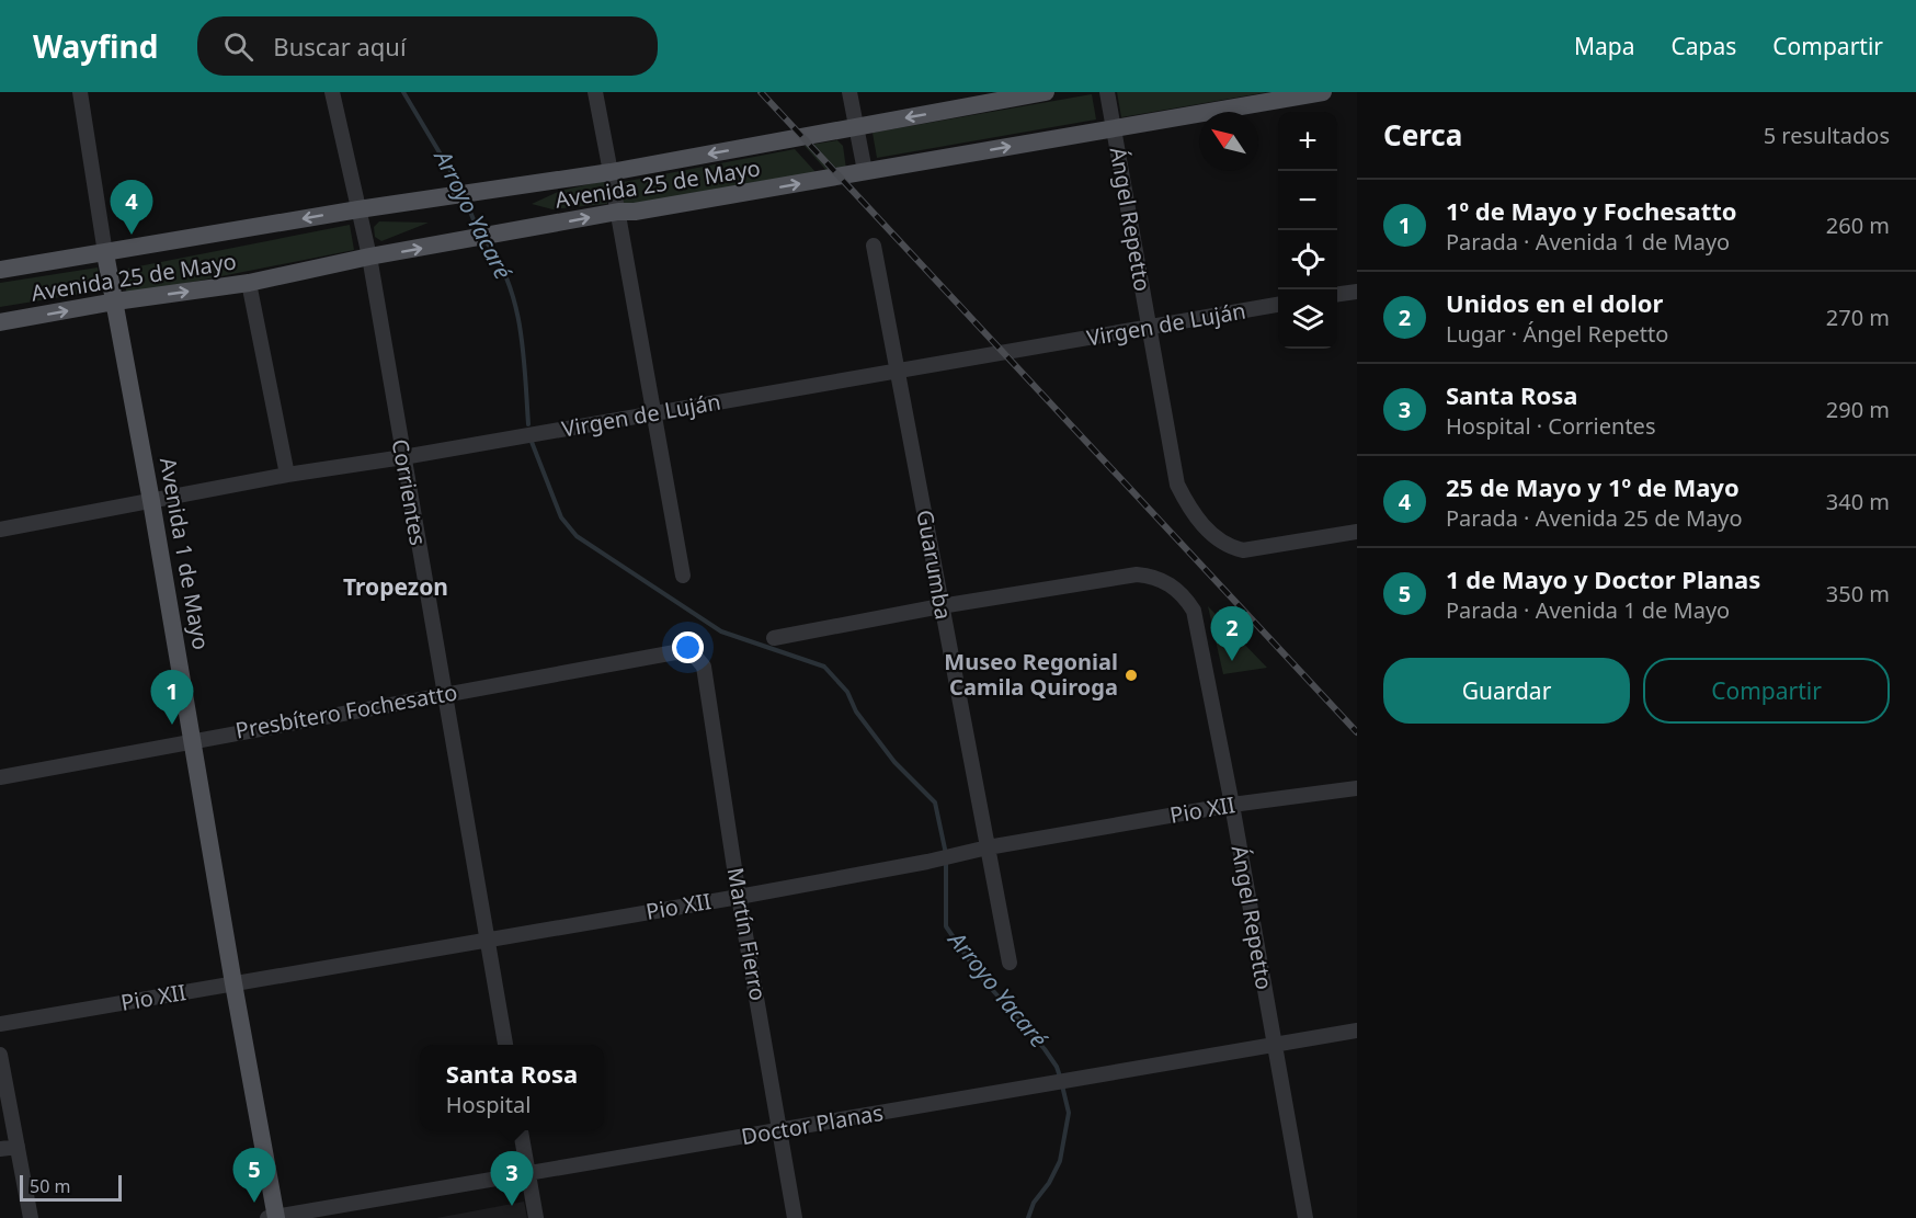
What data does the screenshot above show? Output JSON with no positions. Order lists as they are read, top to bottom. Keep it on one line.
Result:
{"streets":{"main road":["Avenida 25 de Mayo","Avenida 1 de Mayo"],"street":["Ángel Repetto","Virgen de Luján","Corrientes","Guarumba","Presbítero Fochesatto","Pio XII","Martín Fierro","Doctor Planas"]},"crossings":[["Avenida 25 de Mayo","Ángel Repetto"],["Avenida 25 de Mayo","Corrientes"],["Avenida 25 de Mayo","Avenida 1 de Mayo"],["Ángel Repetto","Virgen de Luján"],["Ángel Repetto","Guarumba"],["Ángel Repetto","Pio XII"],["Ángel Repetto","Doctor Planas"],["Virgen de Luján","Corrientes"],["Virgen de Luján","Avenida 1 de Mayo"],["Virgen de Luján","Guarumba"],["Corrientes","Presbítero Fochesatto"],["Corrientes","Pio XII"],["Avenida 1 de Mayo","Presbítero Fochesatto"],["Avenida 1 de Mayo","Pio XII"],["Avenida 1 de Mayo","Doctor Planas"],["Guarumba","Pio XII"],["Presbítero Fochesatto","Martín Fierro"],["Pio XII","Martín Fierro"],["Martín Fierro","Doctor Planas"]],"districts":["Tropezon"],"water":["Arroyo Yacaré"],"places":["Museo Regonial Camila Quiroga"],"scale_bar":"50 m","north":"top left","page":{"header":"Wayfind","search":"Buscar aquí","nav":["Mapa","Capas","Compartir"],"heading":["Cerca","5 resultados"],"map_buttons":["+","−"],"list":[{"mark":"1","name":"1º de Mayo y Fochesatto","note":"Parada · Avenida 1 de Mayo","value":"260 m"},{"mark":"2","name":"Unidos en el dolor","note":"Lugar · Ángel Repetto","value":"270 m"},{"mark":"3","name":"Santa Rosa","note":"Hospital · Corrientes","value":"290 m"},{"mark":"4","name":"25 de Mayo y 1º de Mayo","note":"Parada · Avenida 25 de Mayo","value":"340 m"},{"mark":"5","name":"1 de Mayo y Doctor Planas","note":"Parada · Avenida 1 de Mayo","value":"350 m"}],"pins":["4","2","1","5","3"],"buttons":["Guardar","Compartir"],"popup":["Santa Rosa","Hospital"],"scale":"50 m"}}
